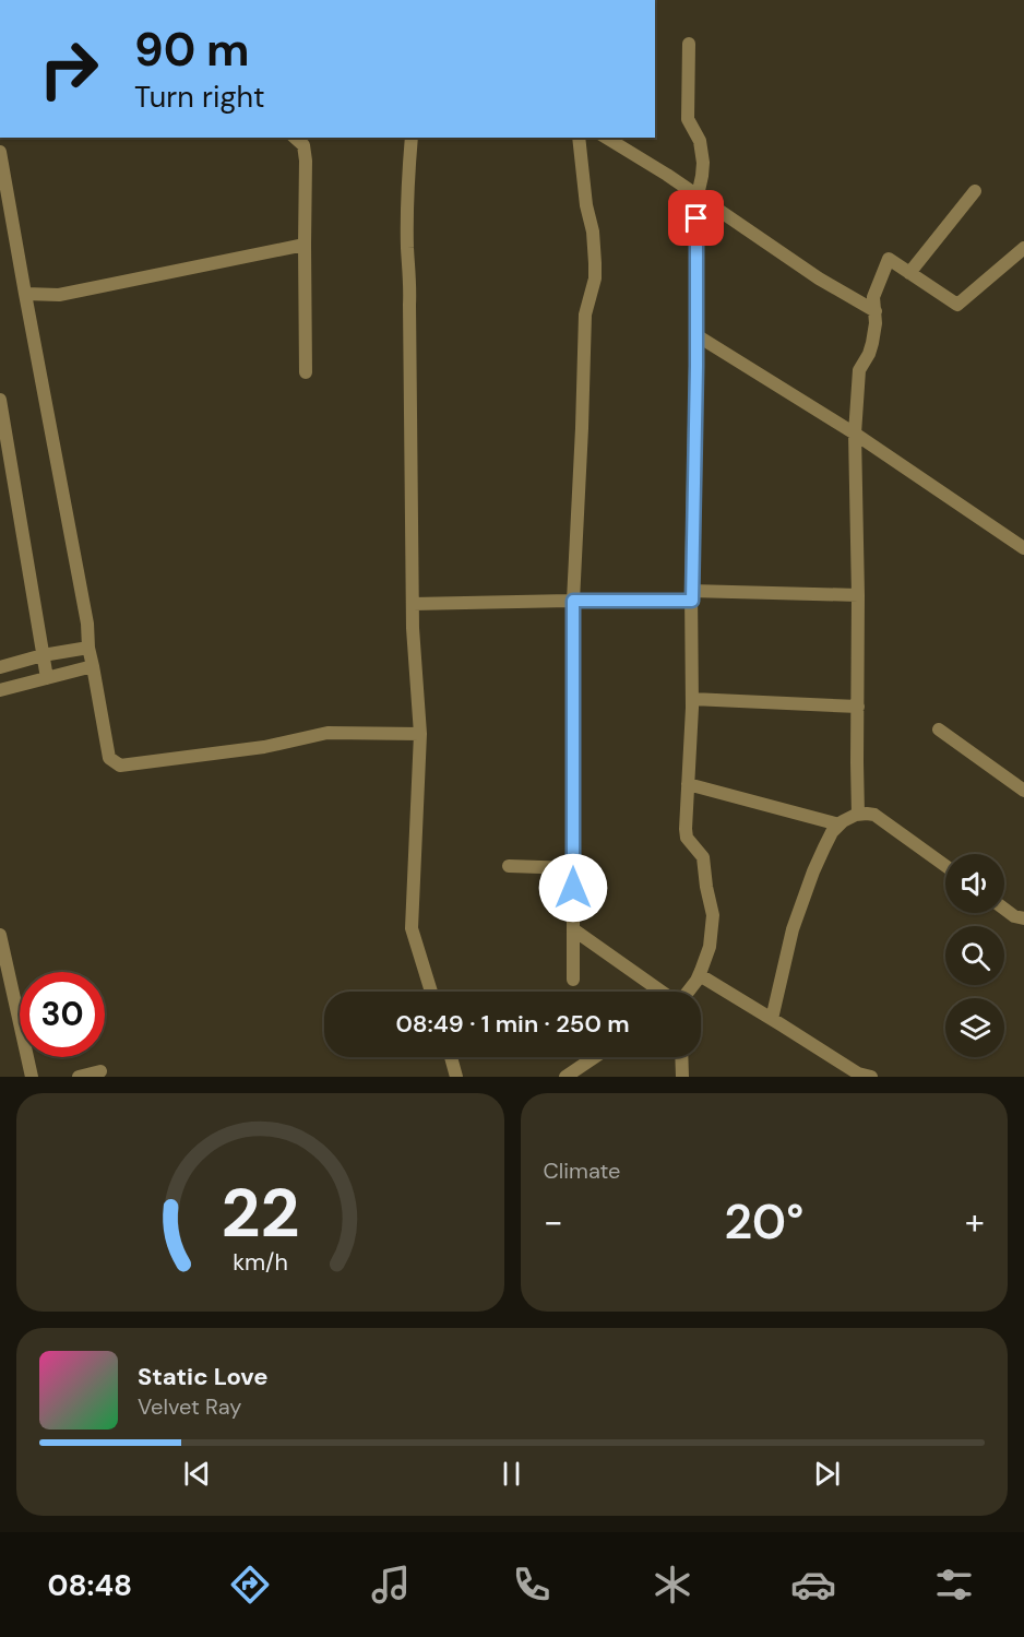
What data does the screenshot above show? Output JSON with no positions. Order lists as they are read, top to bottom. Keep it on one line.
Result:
{"page":{"turn":["90 m","Turn right"],"limit":"30","trip":"08:49 · 1 min · 250 m","tile":"Climate","heat":["−","20°","+"],"song":["Static Love","Velvet Ray"],"tabs":"08:48","gauge":["22","km/h"]}}
